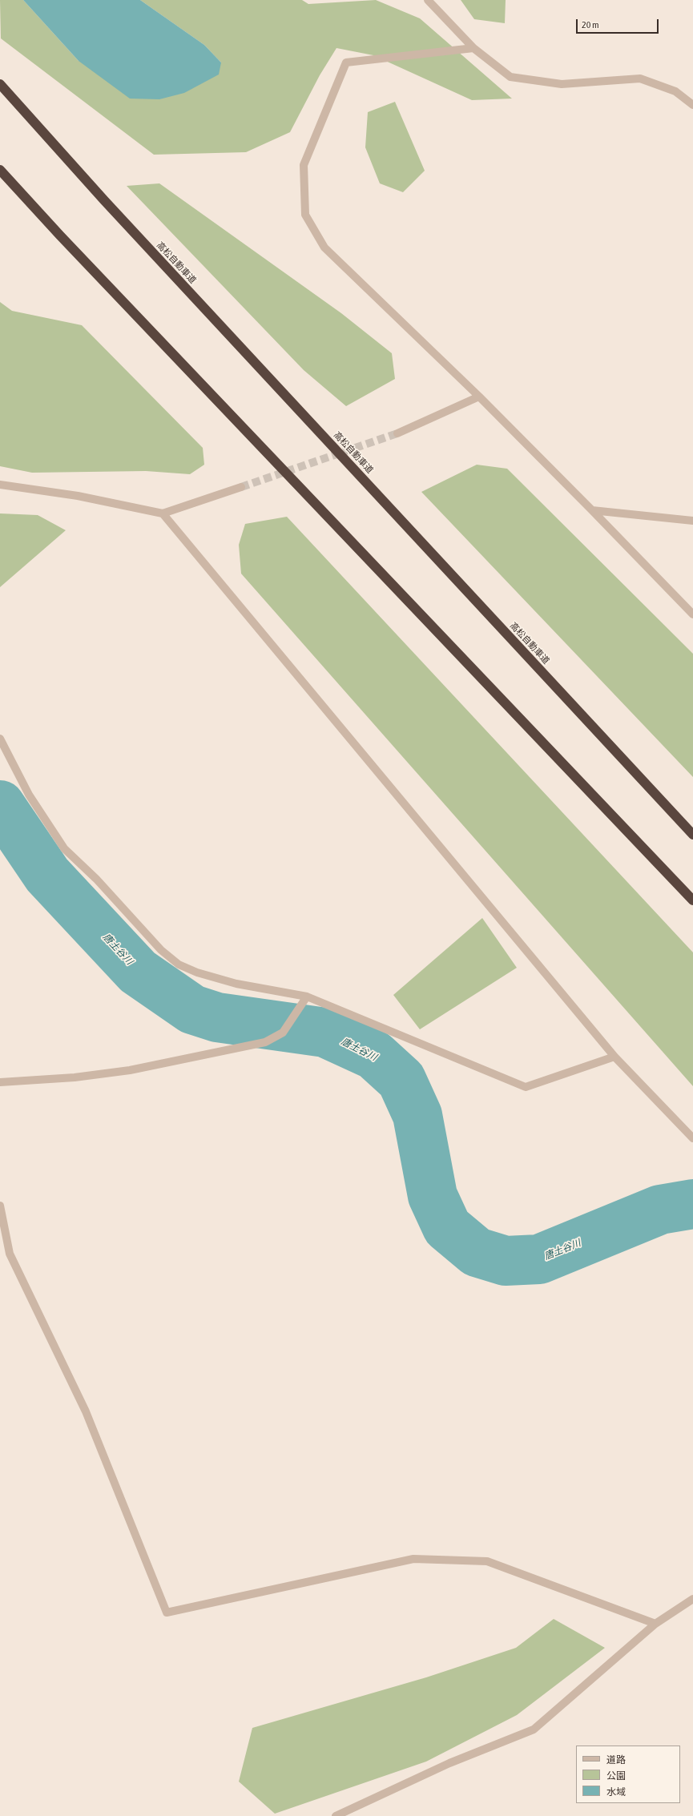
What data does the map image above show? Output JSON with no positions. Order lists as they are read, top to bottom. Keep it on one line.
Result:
{"streets":{"highway":["高松自動車道"]},"water":["唐土谷川"],"legend":["道路","公園","水域"],"scale_bar":"20 m"}
